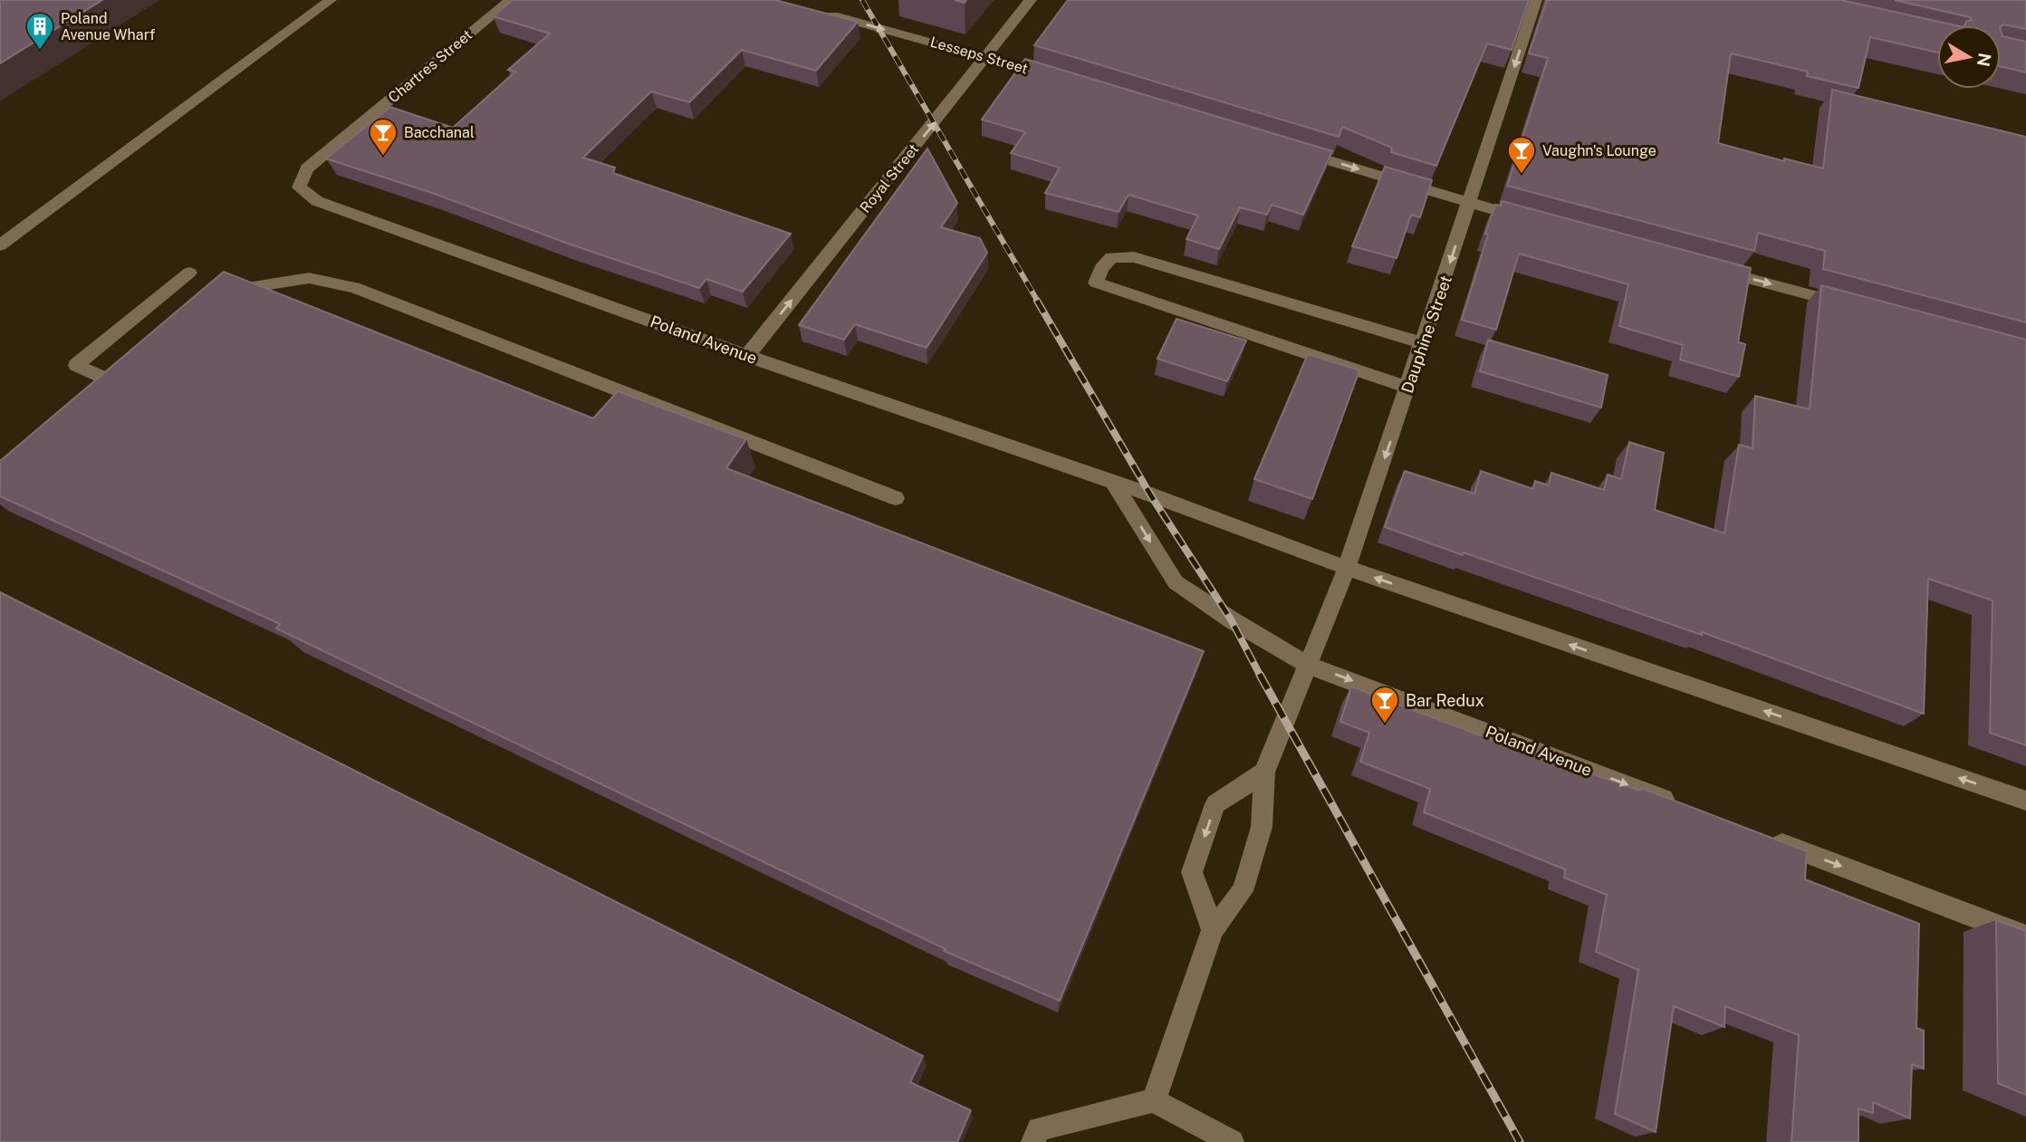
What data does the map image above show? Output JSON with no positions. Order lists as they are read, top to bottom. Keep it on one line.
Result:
{"streets":{"street":["Lesseps Street","Chartres Street","Royal Street","Dauphine Street","Poland Avenue"]},"crossings":[["Lesseps Street","Royal Street"],["Chartres Street","Poland Avenue"],["Royal Street","Poland Avenue"],["Dauphine Street","Poland Avenue"]],"one_way":["Lesseps Street","Royal Street","Dauphine Street"],"places":{"building":["Poland Avenue Wharf"],"bar":["Bacchanal","Vaughn's Lounge","Bar Redux"]},"north":"right"}
